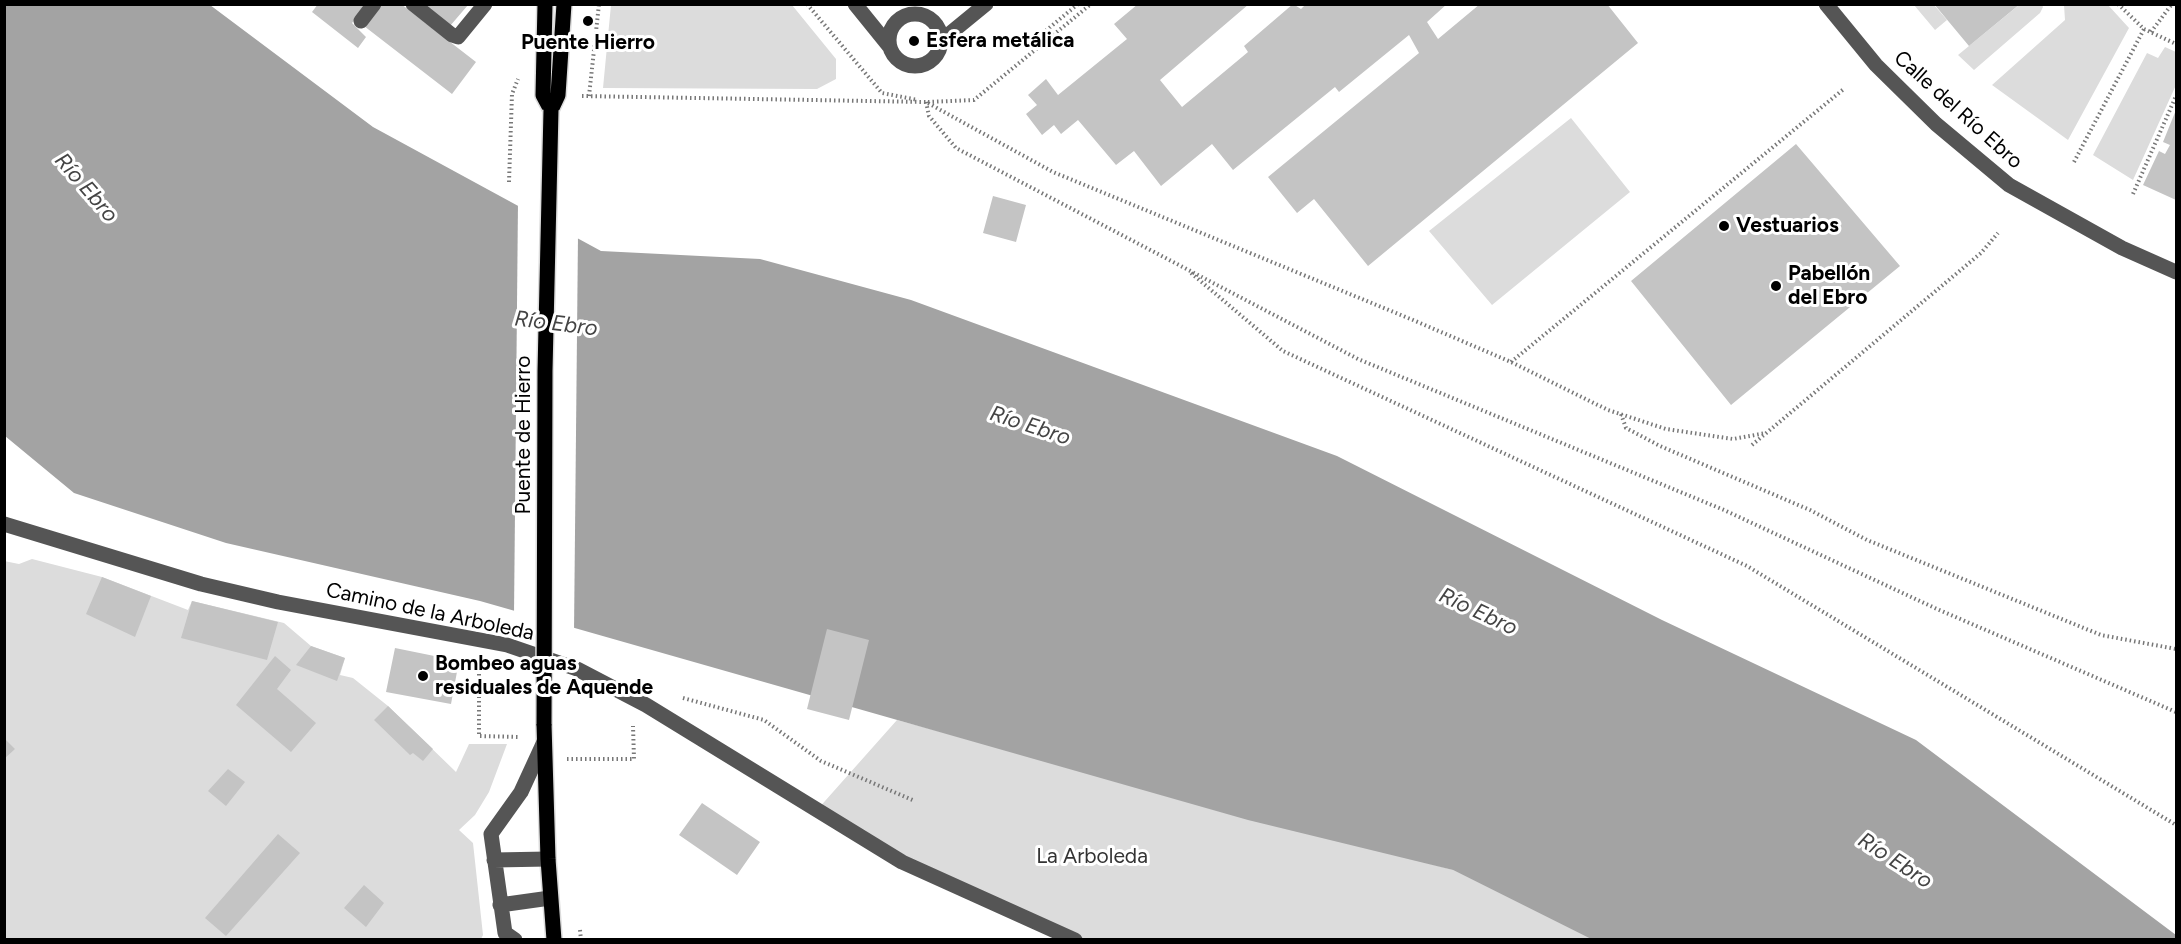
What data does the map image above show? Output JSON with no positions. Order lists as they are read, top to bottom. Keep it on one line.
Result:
{"streets":{"main road":["Puente de Hierro"],"street":["Calle del Río Ebro","Camino de la Arboleda"]},"water":["Río Ebro"],"parks":["La Arboleda"],"places":["Puente Hierro","Esfera metálica","Vestuarios","Pabellón del Ebro","Bombeo aguas residuales de Aquende"]}
